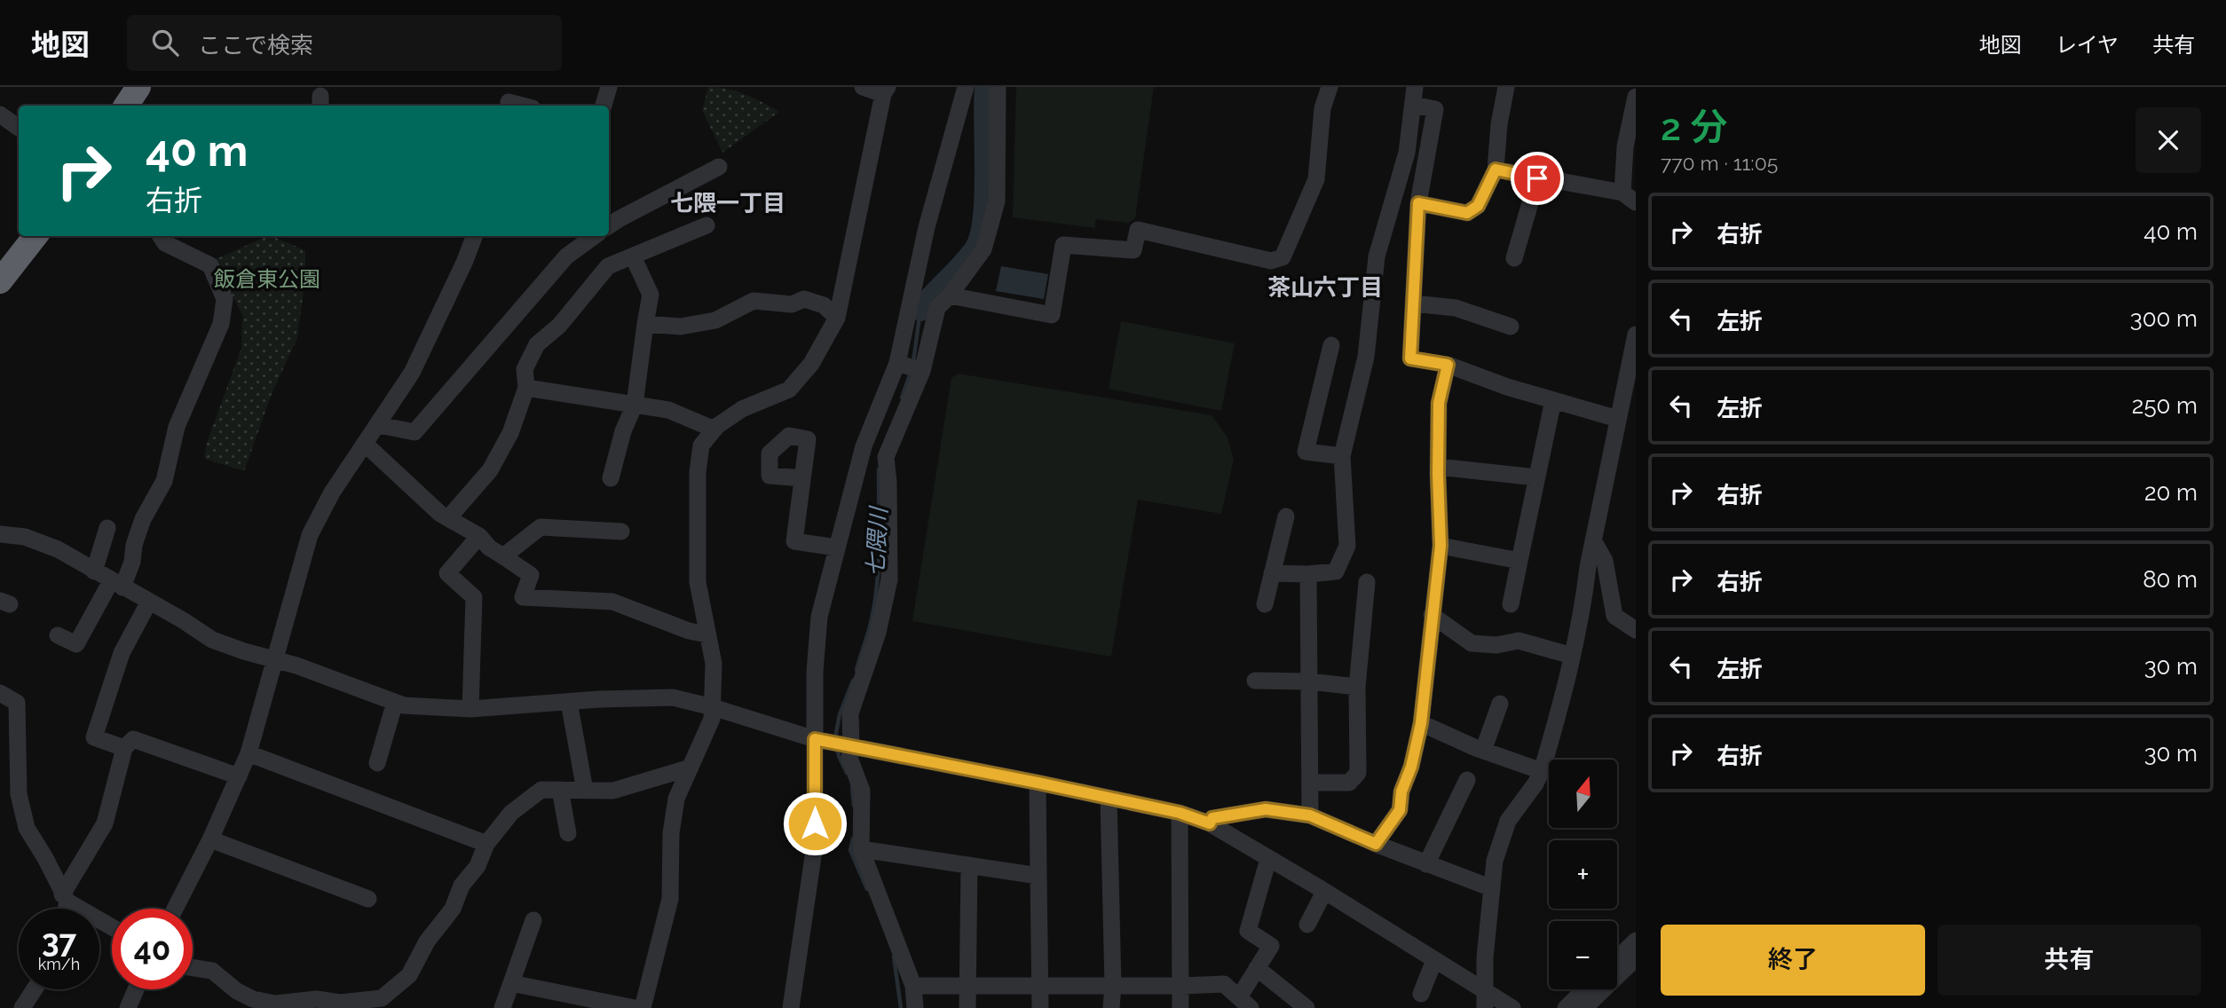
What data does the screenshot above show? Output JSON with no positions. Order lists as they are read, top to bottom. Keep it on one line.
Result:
{"districts":["七隈一丁目","茶山六丁目"],"water":["七隈川"],"parks":["飯倉東公園"],"north":"top","page":{"header":"地図","search":"ここで検索","nav":["地図","レイヤ","共有"],"heading":["2 分","770 m · 11:05"],"turn":["40 m","右折"],"list":[{"name":"右折","value":"40 m"},{"name":"左折","value":"300 m"},{"name":"左折","value":"250 m"},{"name":"右折","value":"20 m"},{"name":"右折","value":"80 m"},{"name":"左折","value":"30 m"},{"name":"右折","value":"30 m"}],"map_buttons":["+","−"],"speed":"37 km/h","limit":"40","buttons":["終了","共有"]}}
